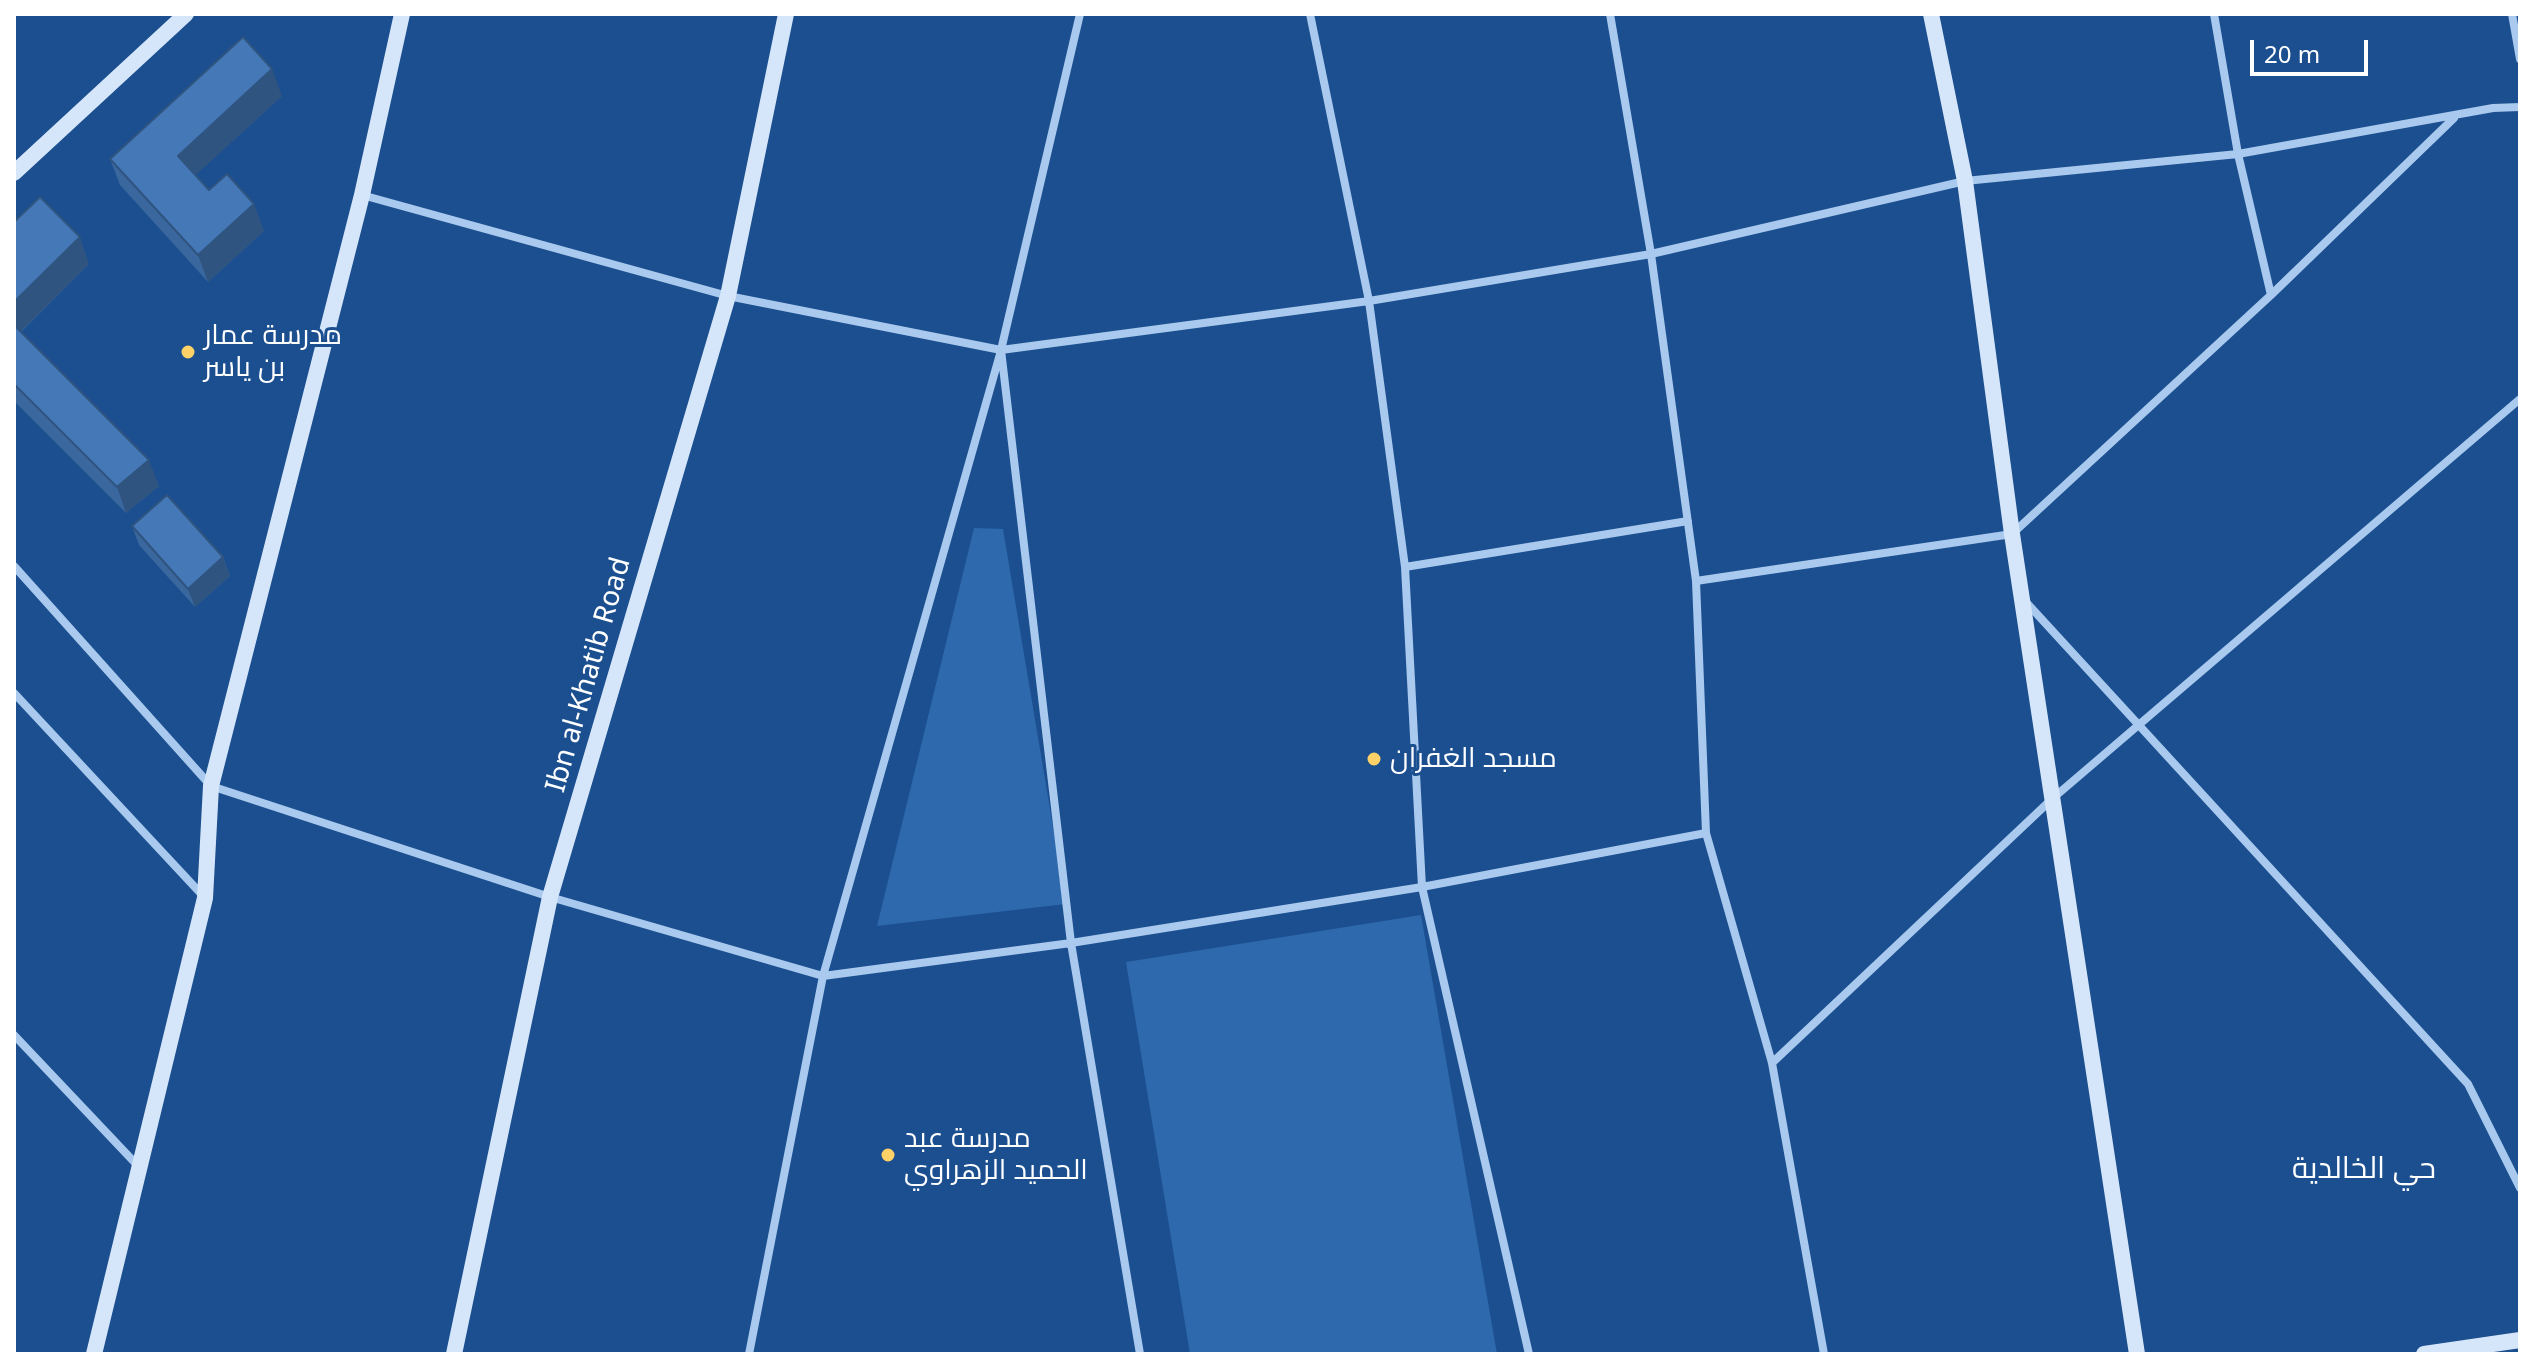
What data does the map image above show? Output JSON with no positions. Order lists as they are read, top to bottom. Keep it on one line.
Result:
{"streets":{"street":["Ibn al-Khatib Road"]},"districts":["حي الخالدية"],"places":["مدرسة عمار بن ياسر","مسجد الغفران","مدرسة عبد الحميد الزهراوي"],"scale_bar":"20 m"}
